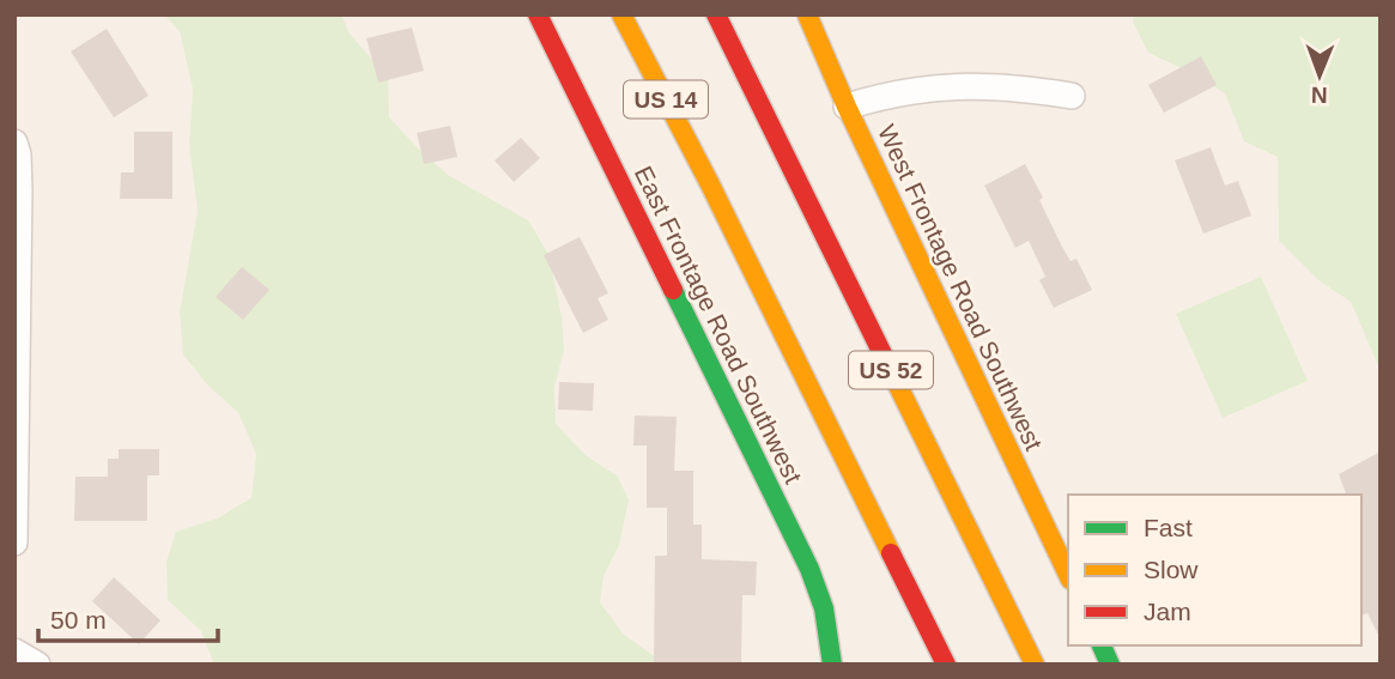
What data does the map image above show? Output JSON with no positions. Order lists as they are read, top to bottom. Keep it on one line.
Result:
{"streets":{"main road":["US 14","West Frontage Road Southwest","East Frontage Road Southwest","US 52"]},"crossings":[["US 14","US 52"]],"legend":["Fast","Slow","Jam"],"scale_bar":"50 m","north":"bottom"}
